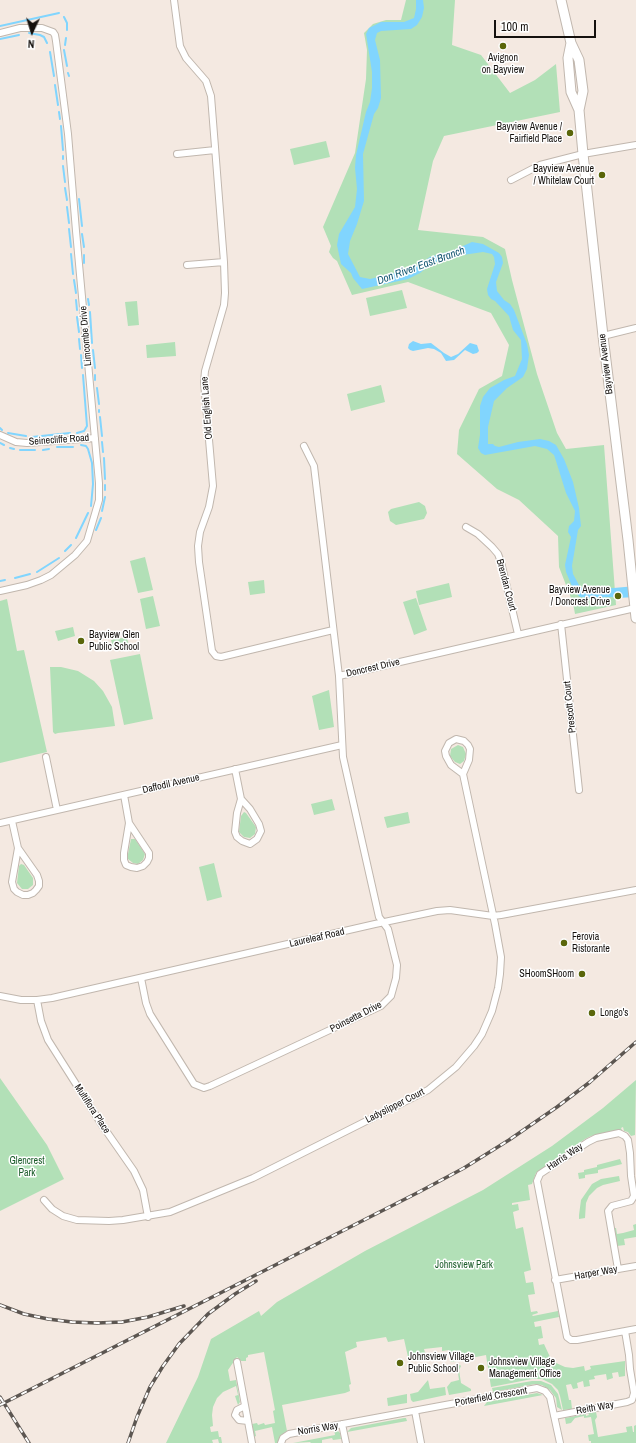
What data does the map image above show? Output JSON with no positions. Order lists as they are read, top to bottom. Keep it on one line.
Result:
{"streets":{"main road":["Bayview Avenue"],"street":["Limcombe Drive","Old English Lane","Seinecliffe Road","Brendan Court","Doncrest Drive","Prescott Court","Daffodil Avenue","Laureleaf Road","Poinsetta Drive","Ladyslipper Court","Multiflora Place","Harris Way","Harper Way","Porterfield Crescent","Reith Way","Norris Way"]},"crossings":[["Limcombe Drive","Seinecliffe Road"],["Bayview Avenue","Doncrest Drive"],["Old English Lane","Doncrest Drive"],["Brendan Court","Doncrest Drive"],["Doncrest Drive","Prescott Court"],["Doncrest Drive","Poinsetta Drive"],["Daffodil Avenue","Poinsetta Drive"],["Laureleaf Road","Poinsetta Drive"],["Laureleaf Road","Ladyslipper Court"],["Laureleaf Road","Multiflora Place"],["Ladyslipper Court","Multiflora Place"],["Harris Way","Harper Way"],["Harris Way","Reith Way"],["Porterfield Crescent","Reith Way"],["Porterfield Crescent","Norris Way"]],"water":["Don River East Branch"],"parks":["Glencrest Park","Johnsview Park"],"places":["Avignon on Bayview","Bayview Avenue / Fairfield Place","Bayview Avenue / Whitelaw Court","Bayview Avenue / Doncrest Drive","Bayview Glen Public School","Ferovia Ristorante","SHoomSHoom","Longo's","Johnsview Village Public School","Johnsview Village Management Office"],"scale_bar":"100 m","north":"bottom"}
